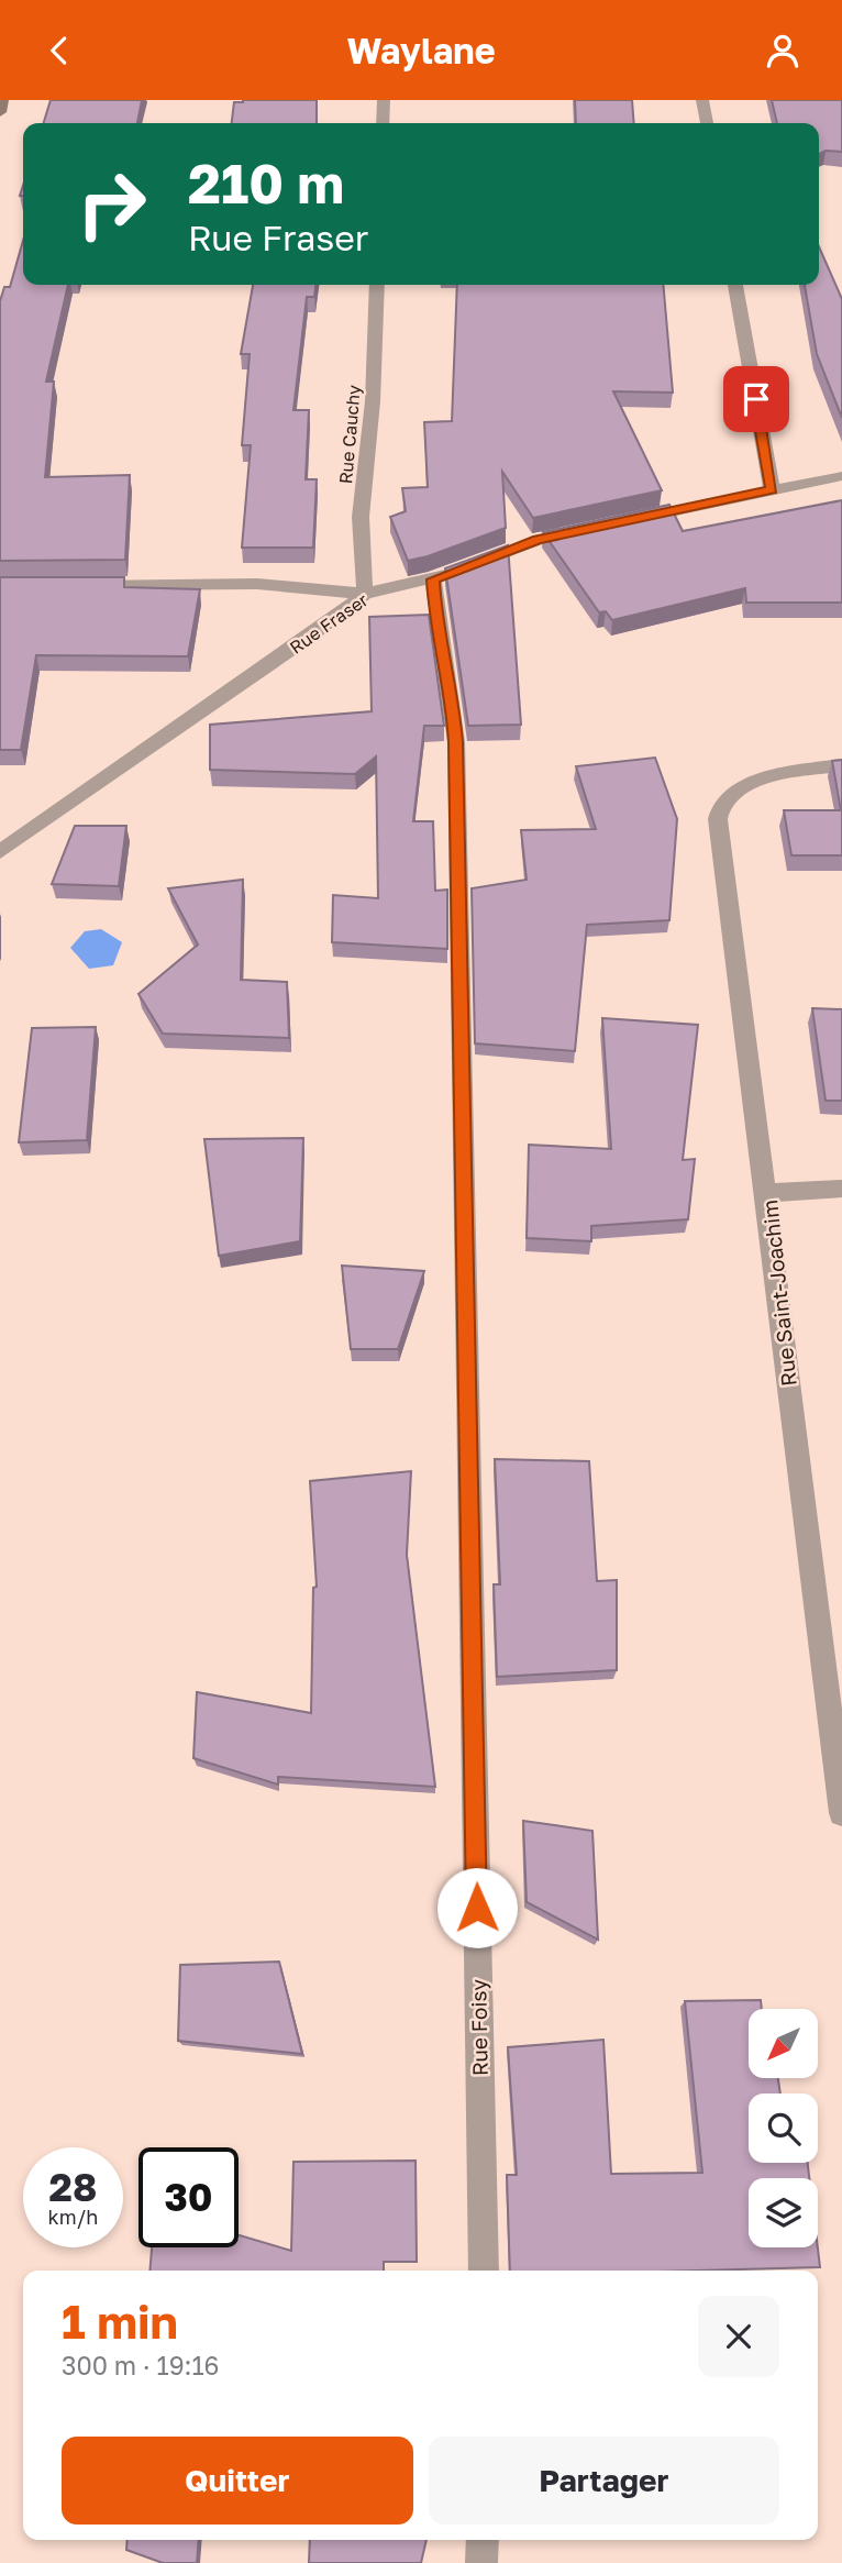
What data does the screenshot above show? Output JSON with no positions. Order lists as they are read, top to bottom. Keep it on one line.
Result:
{"streets":{"street":["Rue Cauchy","Rue Fraser","Rue Saint-Joachim","Rue Foisy"]},"crossings":[["Rue Cauchy","Rue Fraser"],["Rue Fraser","Rue Foisy"]],"north":"bottom left","page":{"header":"Waylane","turn":["210 m","Rue Fraser"],"speed":"28 km/h","limit":"30","heading":["1 min","300 m · 19:16"],"buttons":["Quitter","Partager"]}}
